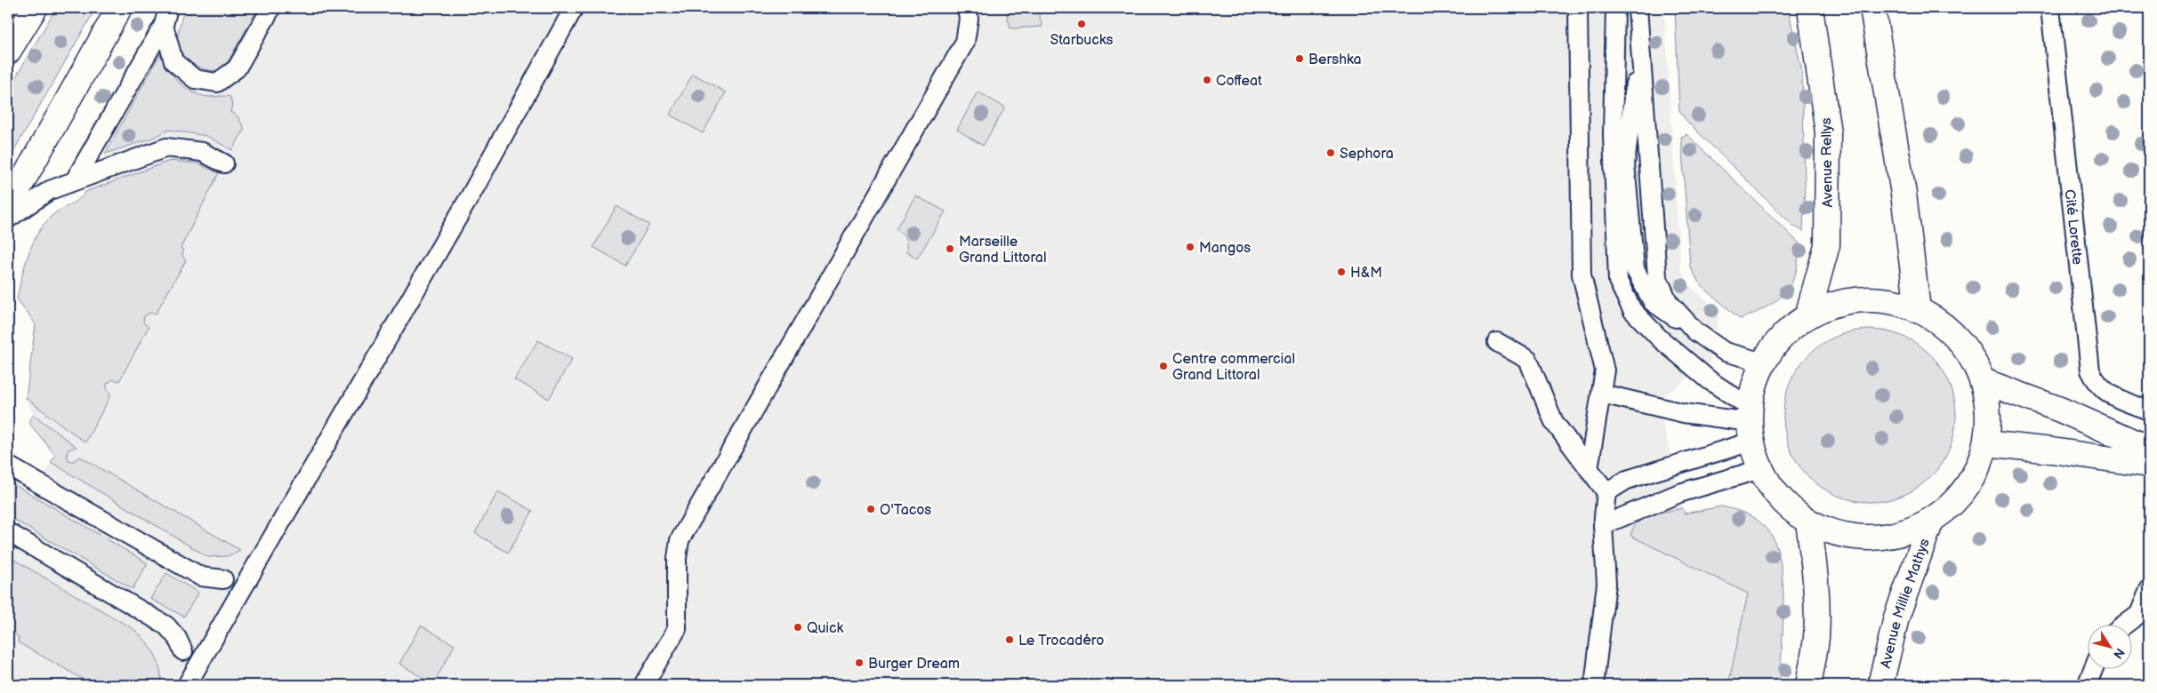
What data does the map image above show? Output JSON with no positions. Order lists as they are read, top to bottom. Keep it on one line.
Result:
{"streets":{"street":["Avenue Rellys","Avenue Millie Mathys"],"lane":["Cité Lorette"]},"places":["Starbucks","Bershka","Coffeat","Sephora","Mangos","Marseille Grand Littoral","H&M","Centre commercial Grand Littoral","O'Tacos","Quick","Le Trocadéro","Burger Dream"],"north":"bottom right"}
